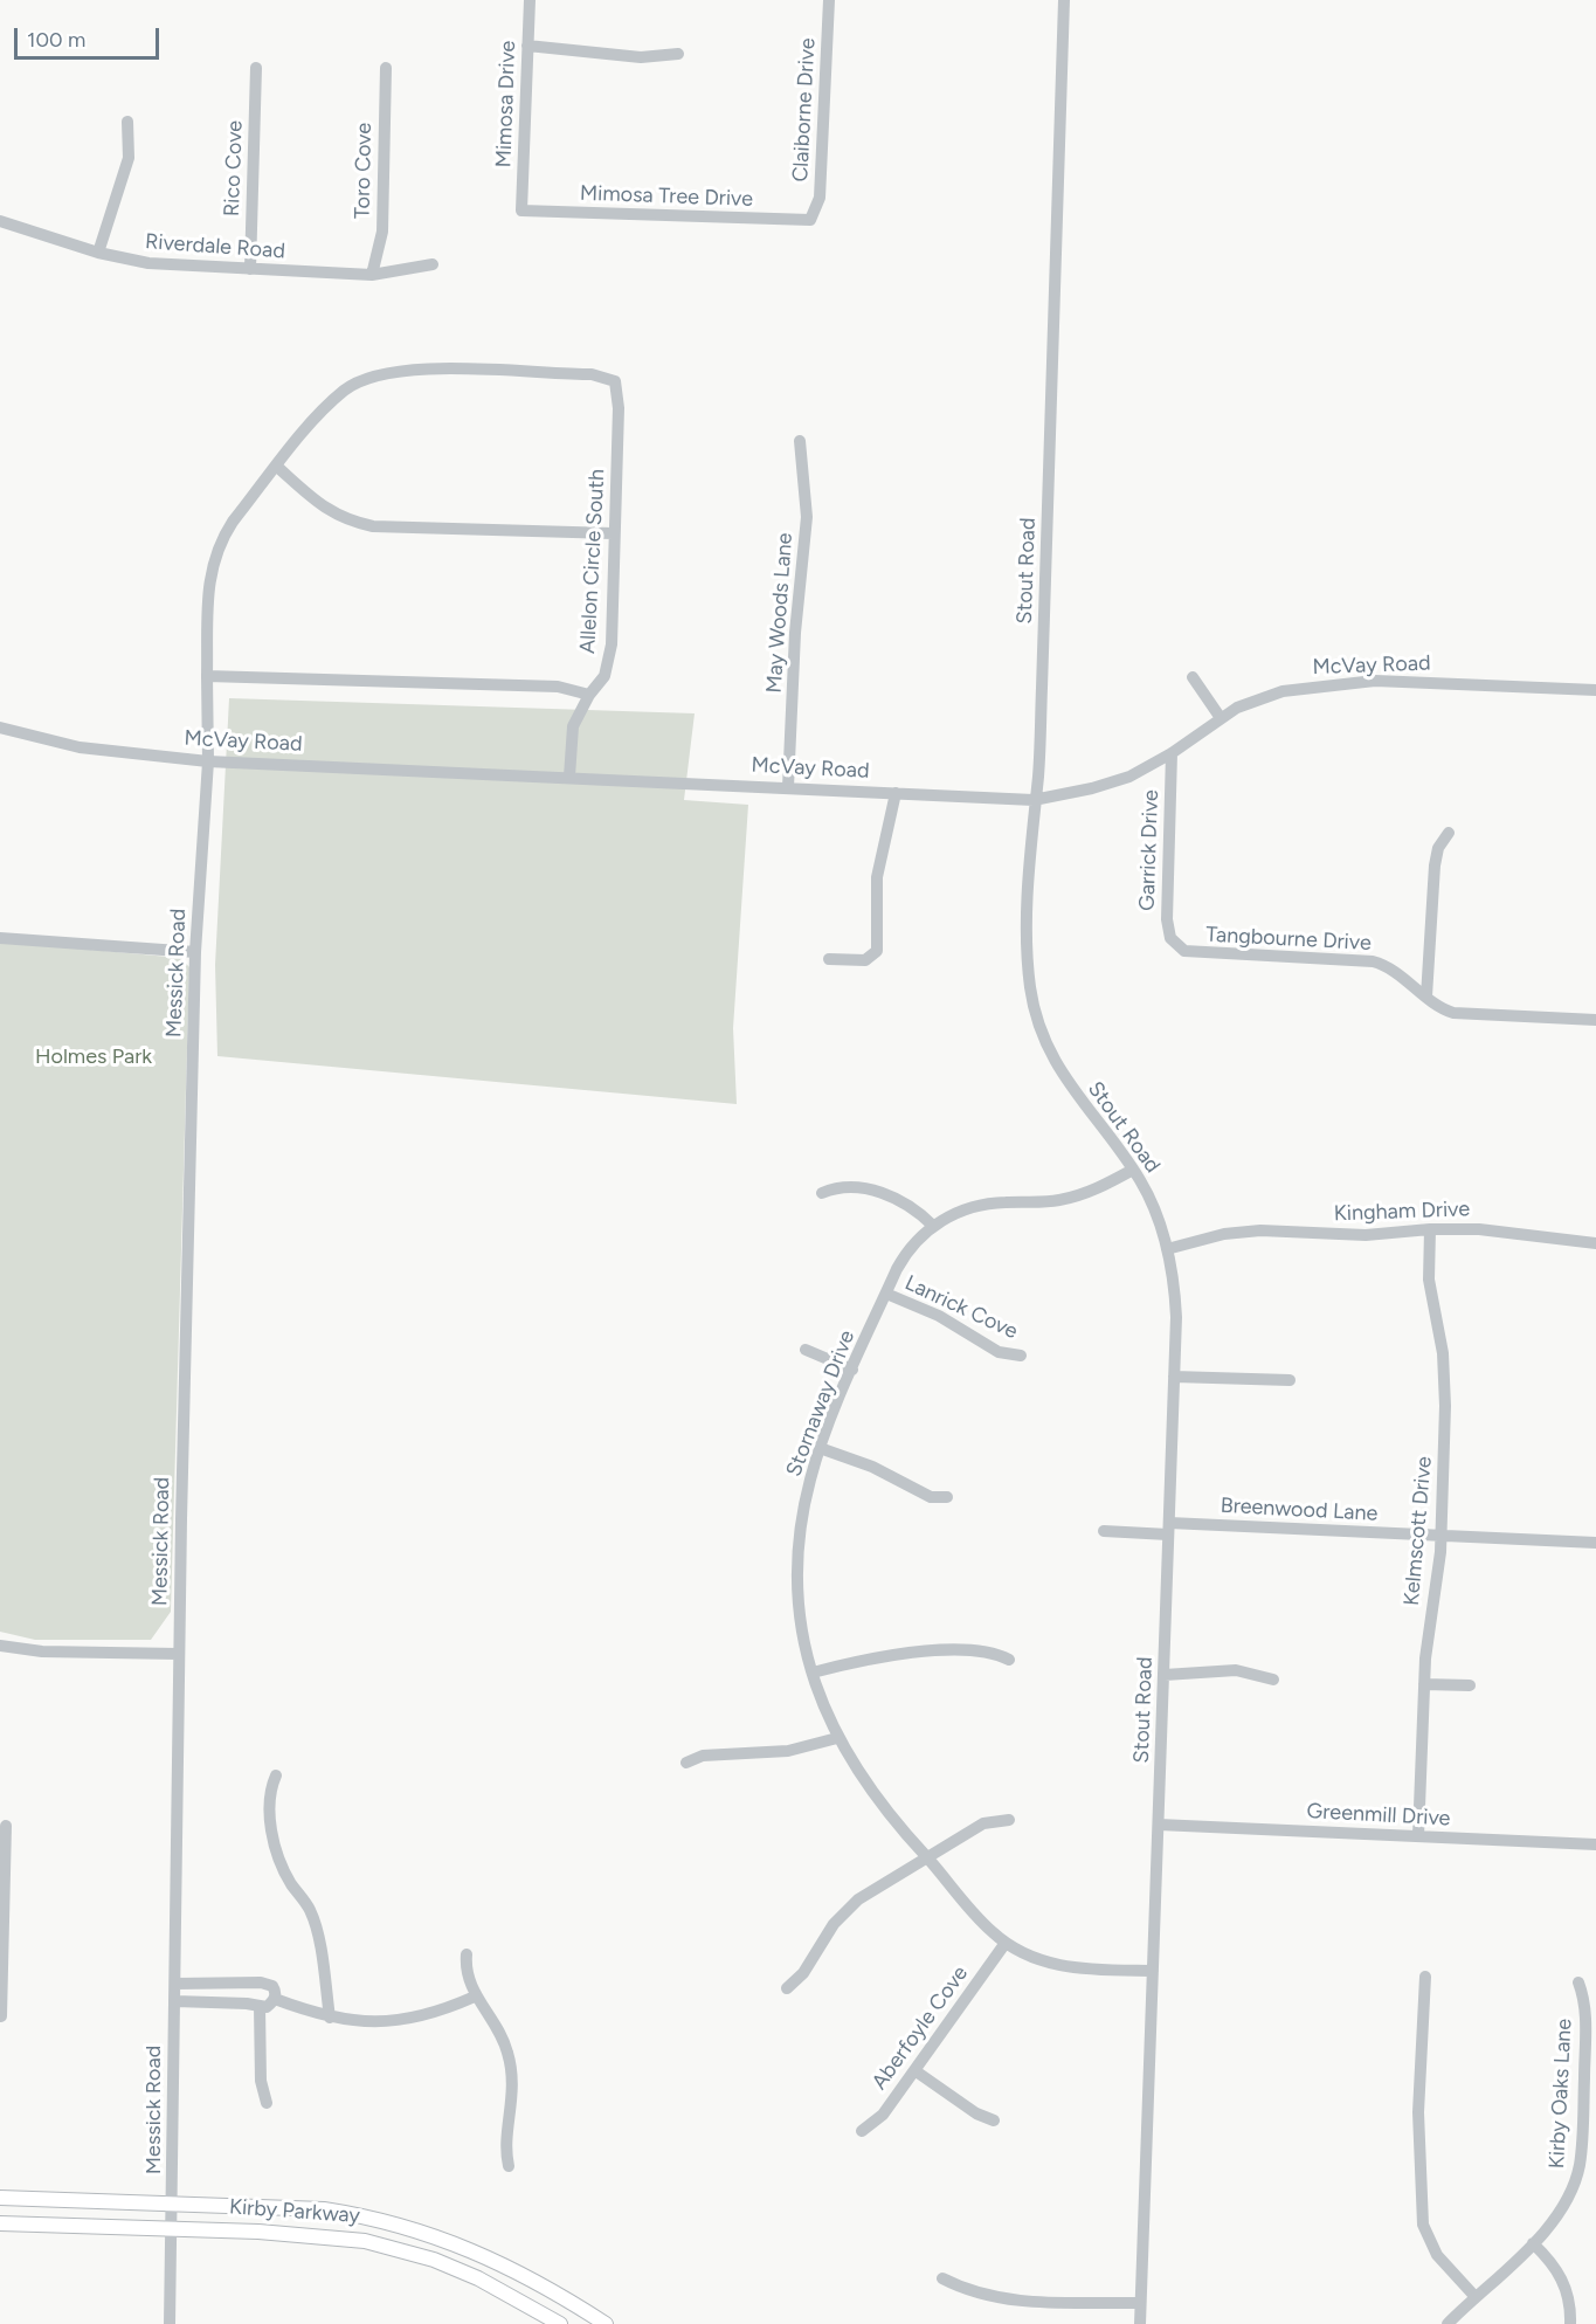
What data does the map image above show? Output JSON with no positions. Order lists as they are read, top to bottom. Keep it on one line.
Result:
{"streets":{"main road":["Kirby Parkway"],"street":["Mimosa Drive","Claiborne Drive","Rico Cove","Toro Cove","Mimosa Tree Drive","Riverdale Road","Allelon Circle South","Stout Road","May Woods Lane","McVay Road","Garrick Drive","Tangbourne Drive","Messick Road","Kingham Drive","Lanrick Cove","Stornaway Drive","Breenwood Lane","Kelmscott Drive","Greenmill Drive","Aberfoyle Cove","Kirby Oaks Lane"]},"crossings":[["Mimosa Drive","Mimosa Tree Drive"],["Claiborne Drive","Mimosa Tree Drive"],["Rico Cove","Riverdale Road"],["Toro Cove","Riverdale Road"],["Allelon Circle South","McVay Road"],["Allelon Circle South","Messick Road"],["Stout Road","McVay Road"],["Stout Road","Kingham Drive"],["Stout Road","Stornaway Drive"],["Stout Road","Breenwood Lane"],["Stout Road","Greenmill Drive"],["May Woods Lane","McVay Road"],["McVay Road","Garrick Drive"],["McVay Road","Messick Road"],["Garrick Drive","Tangbourne Drive"],["Messick Road","Kirby Parkway"],["Kingham Drive","Kelmscott Drive"],["Lanrick Cove","Stornaway Drive"],["Stornaway Drive","Aberfoyle Cove"],["Breenwood Lane","Kelmscott Drive"],["Kelmscott Drive","Greenmill Drive"]],"parks":["Holmes Park"],"scale_bar":"100 m"}
